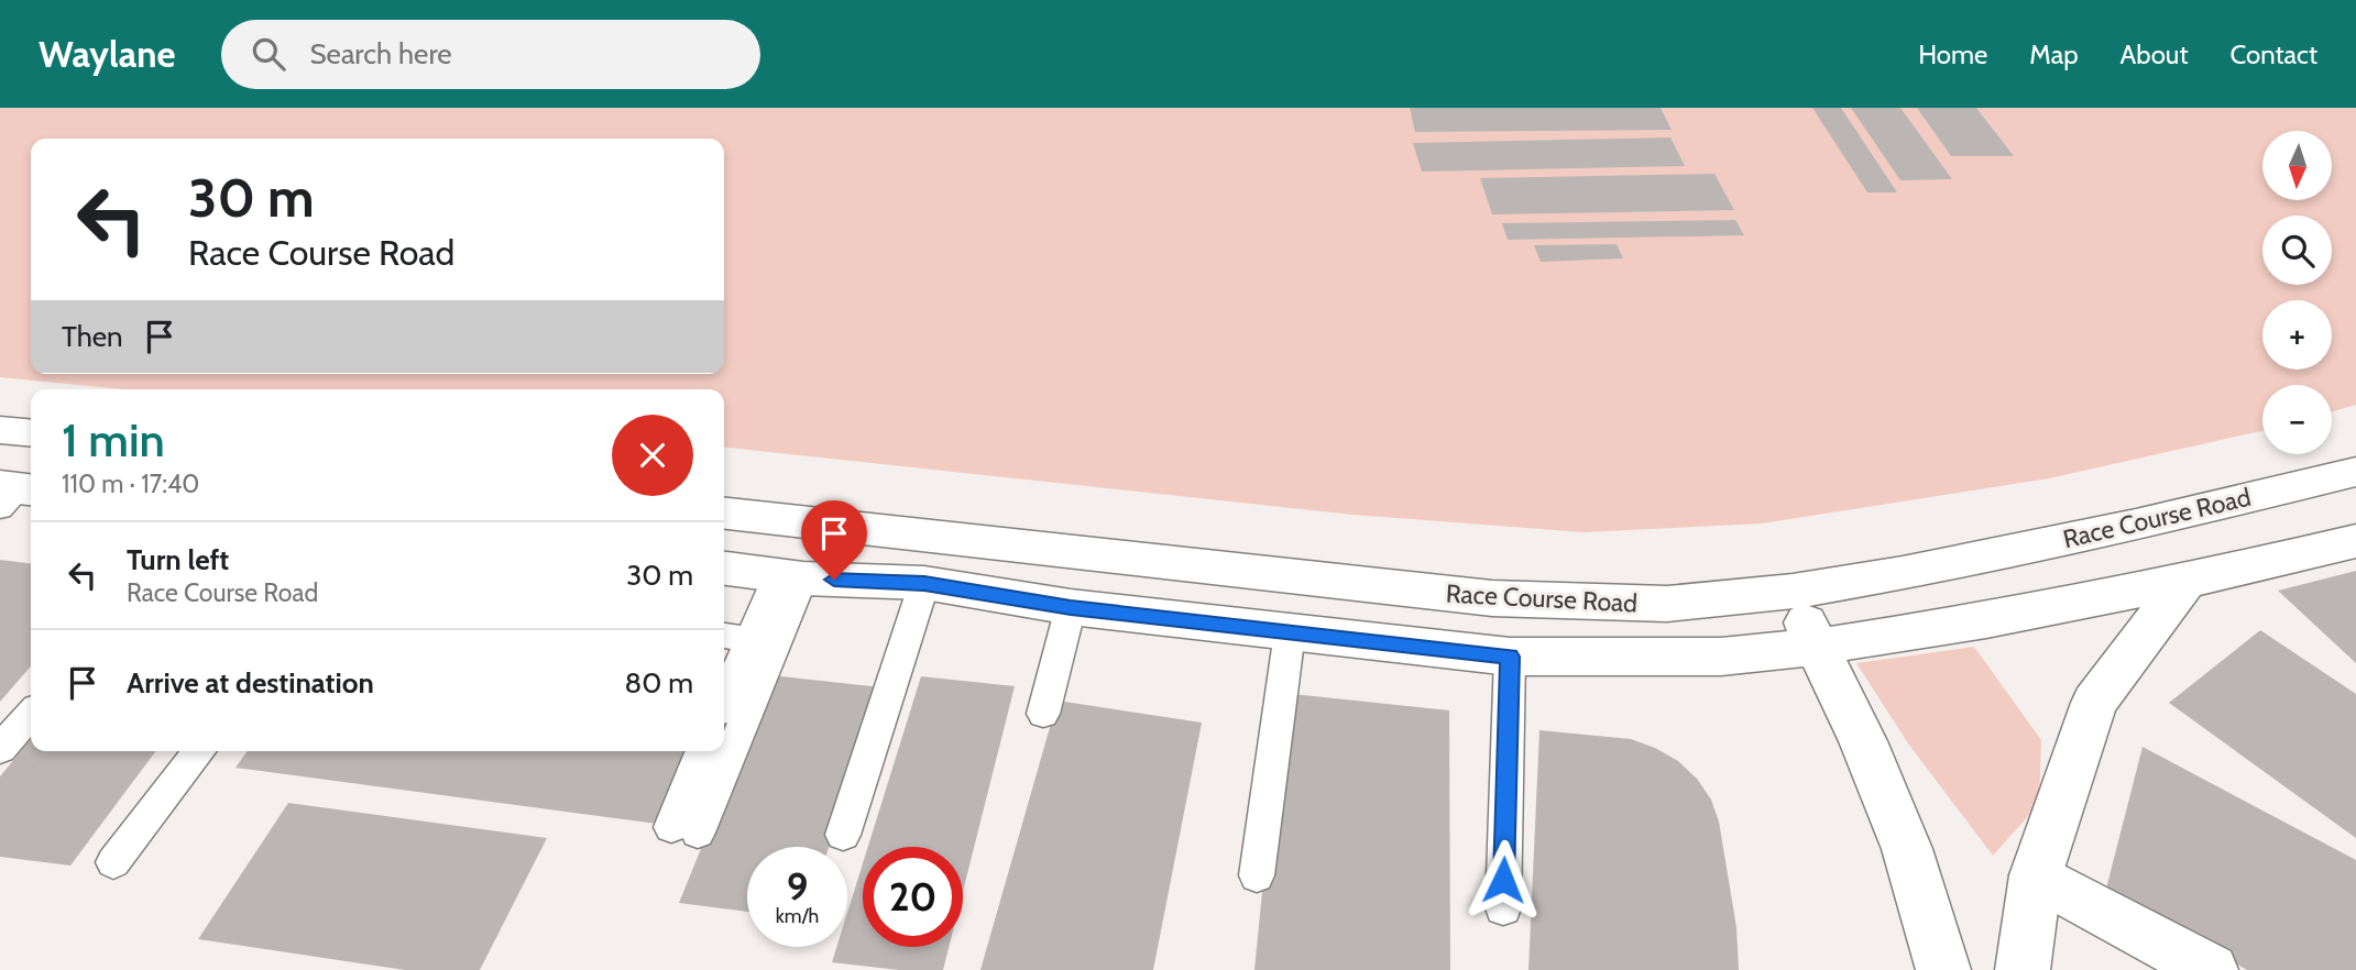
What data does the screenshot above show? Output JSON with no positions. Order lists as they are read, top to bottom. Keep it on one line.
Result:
{"streets":{"main road":["Race Course Road"]},"north":"bottom","page":{"header":"Waylane","search":"Search here","nav":["Home","Map","About","Contact"],"map_buttons":["+","−"],"turn":["30 m","Race Course Road"],"then":"Then","heading":["1 min","110 m · 17:40"],"list":[{"name":"Turn left","note":"Race Course Road","value":"30 m"},{"name":"Arrive at destination","value":"80 m"}],"speed":"9 km/h","limit":"20"}}
